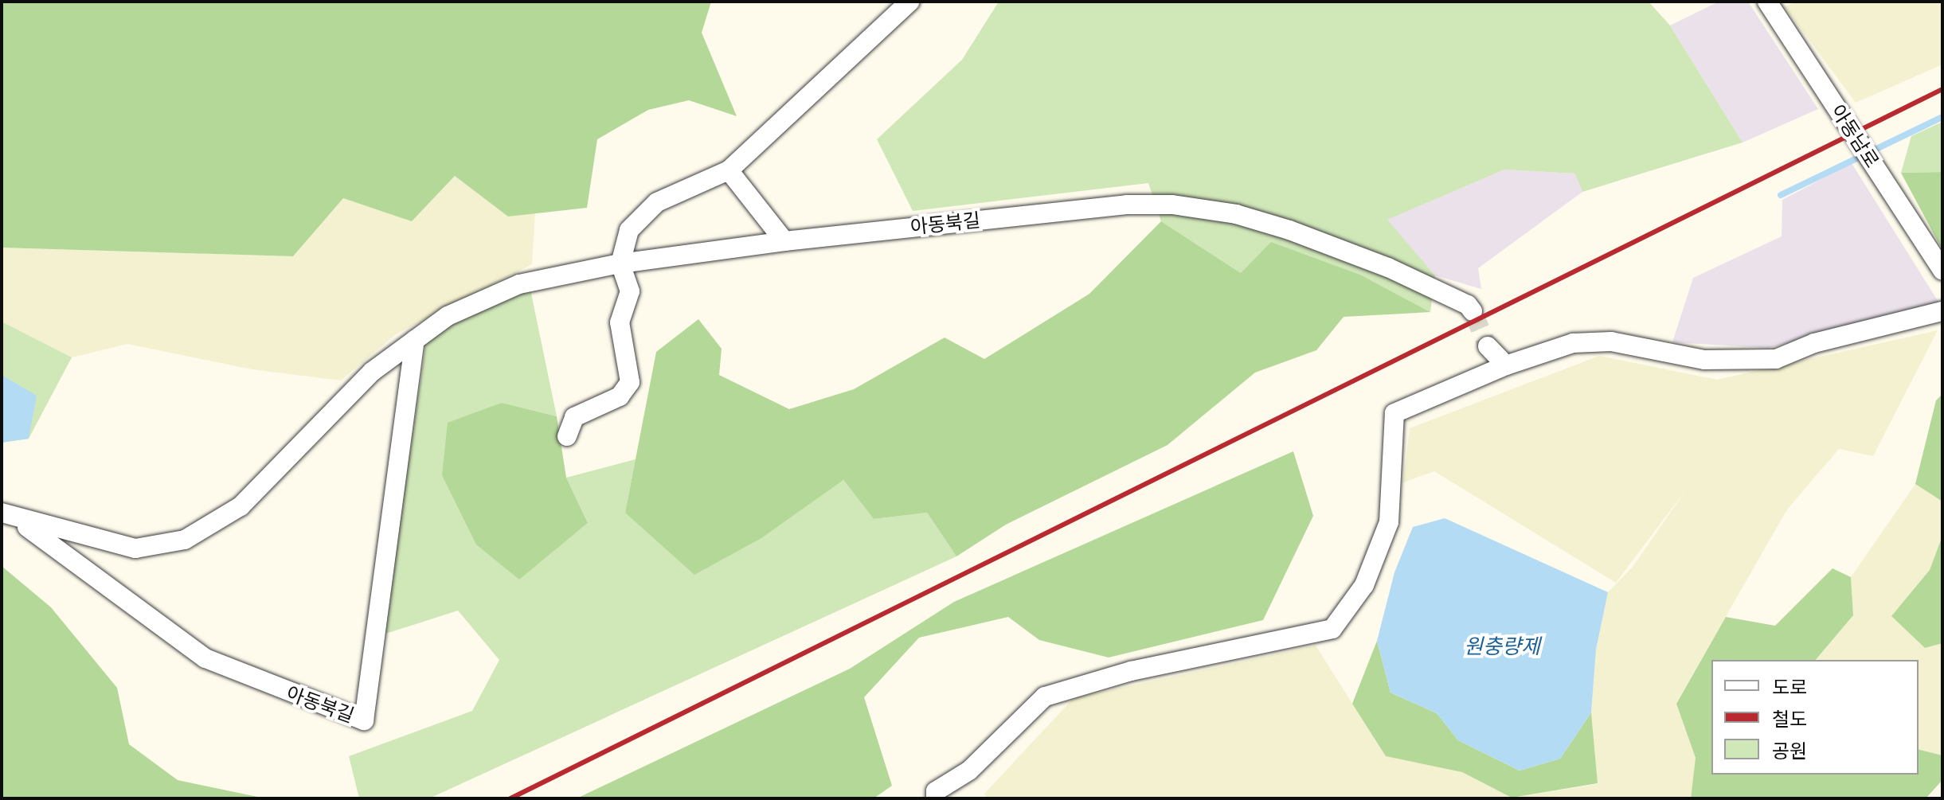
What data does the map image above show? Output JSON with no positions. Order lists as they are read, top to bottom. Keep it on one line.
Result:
{"streets":{"street":["아동남로","아동북길"]},"water":["원충량제"],"legend":["도로","철도","공원"]}
